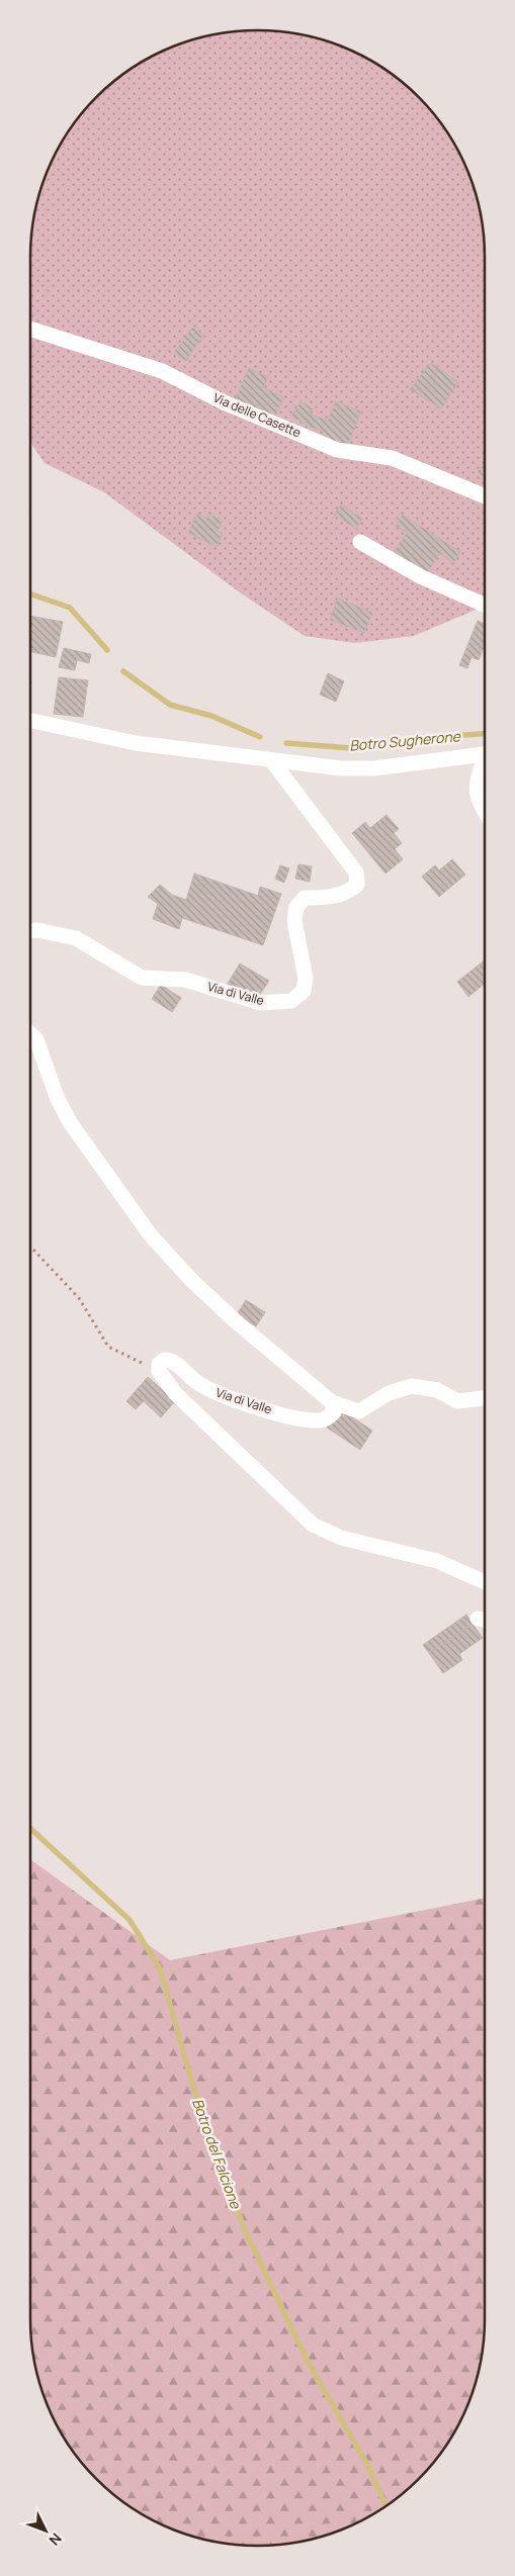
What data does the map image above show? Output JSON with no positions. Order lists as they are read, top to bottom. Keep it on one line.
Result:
{"streets":{"street":["Via delle Casette","Via di Valle"]},"water":["Botro Sugherone","Botro del Falcione"],"north":"bottom right"}
